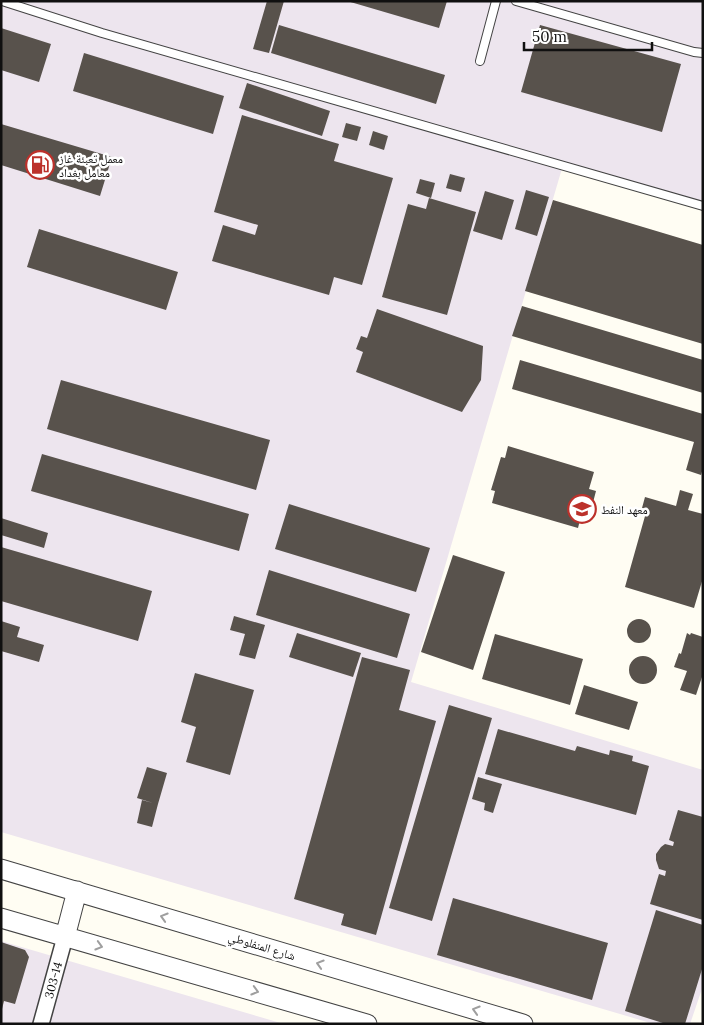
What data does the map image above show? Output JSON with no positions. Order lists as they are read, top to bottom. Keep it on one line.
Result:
{"streets":{"street":["شارع المنفلوطي","303-14"]},"places":{"fuel station":["معمل تعبئة غاز معامل بغداد"],"school or university":["معهد النفط"]},"scale_bar":"50 m"}
